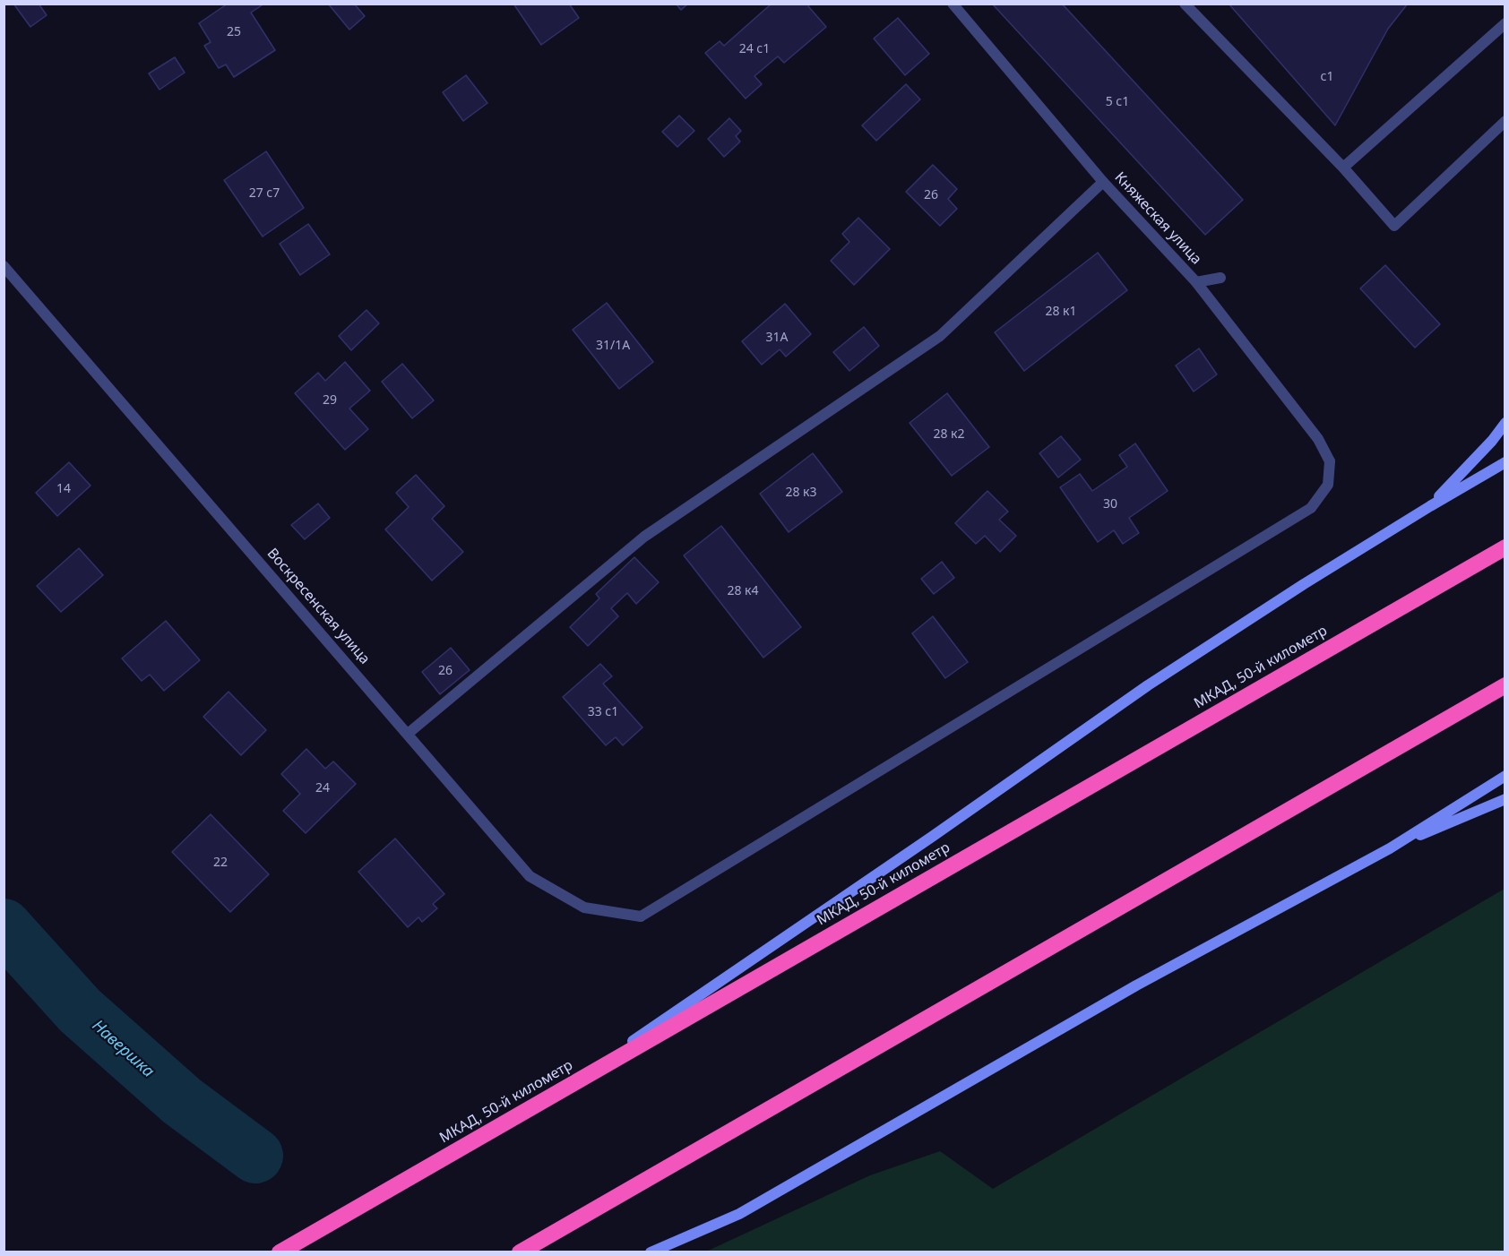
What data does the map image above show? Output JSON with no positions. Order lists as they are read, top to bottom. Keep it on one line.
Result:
{"streets":{"highway":["МКАД, 50-й километр"],"street":["Княжеская улица","Воскресенская улица"]},"crossings":[["Княжеская улица","Воскресенская улица"]],"water":["Навершка"],"house_numbers":["25","24 с1","с1","5 с1","27 с7","26","28 к1","31А","31/1А","29","28 к2","14","28 к3","30","28 к4","26","33 с1","24","22"]}
